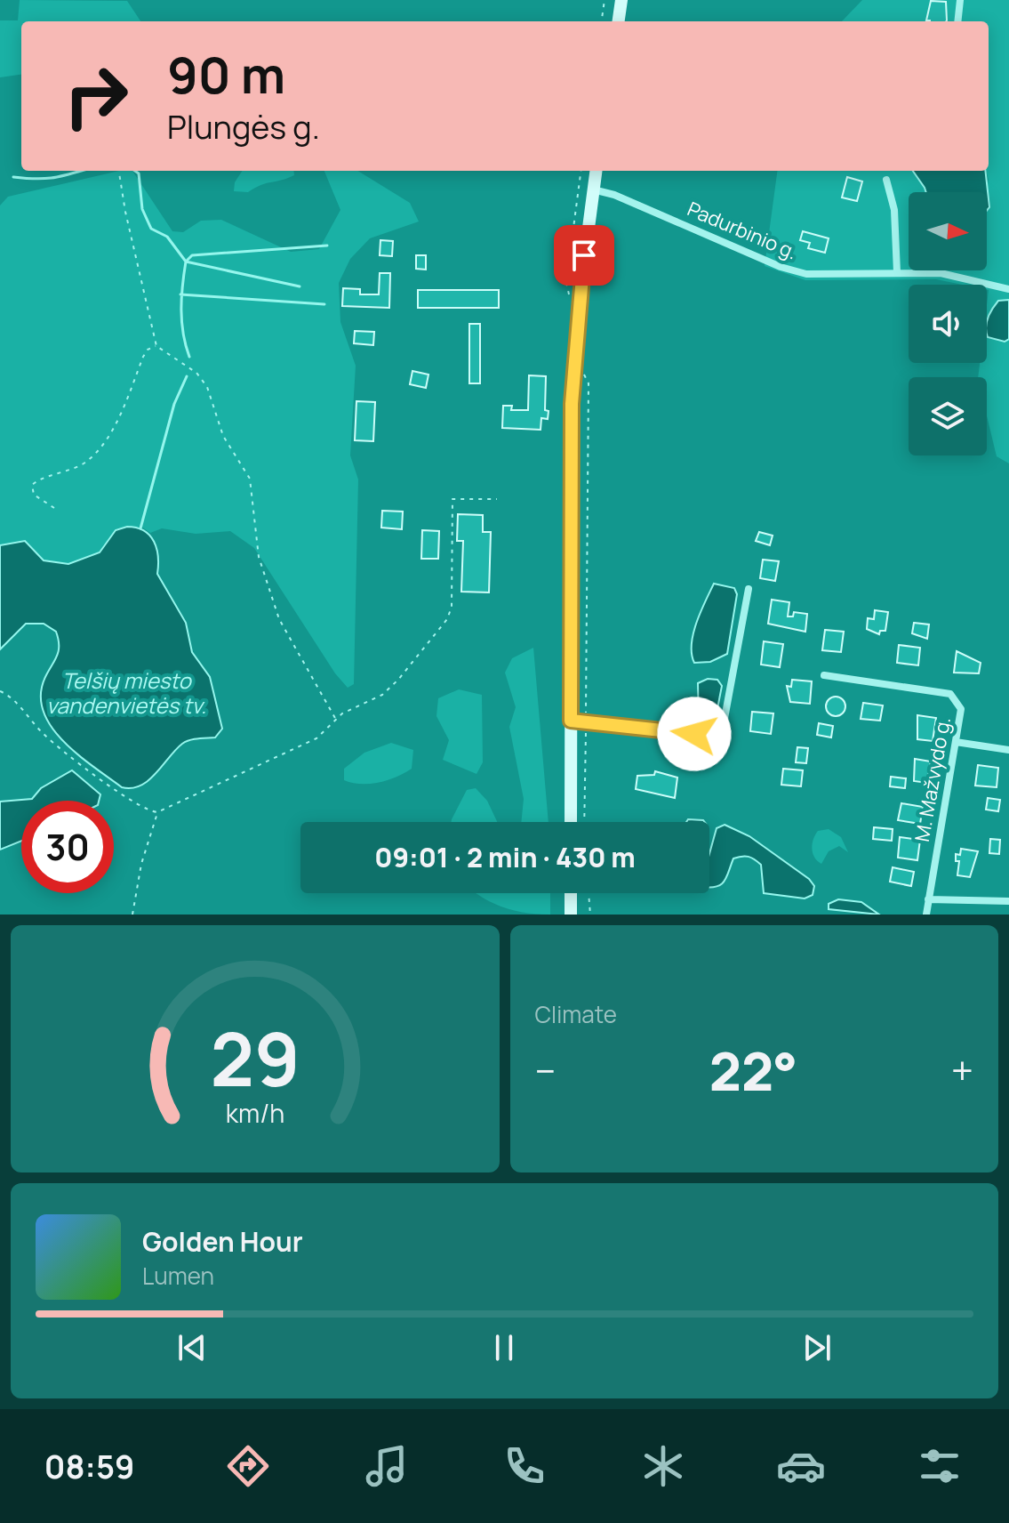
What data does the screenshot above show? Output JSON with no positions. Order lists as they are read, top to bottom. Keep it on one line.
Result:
{"streets":{"street":["Padurbinio g.","M. Mažvydo g."]},"water":["Telšių miesto vandenvietės tv."],"north":"right","page":{"turn":["90 m","Plungės g."],"limit":"30","trip":"09:01 · 2 min · 430 m","tile":"Climate","heat":["−","22°","+"],"song":["Golden Hour","Lumen"],"tabs":"08:59","gauge":["29","km/h"]}}
